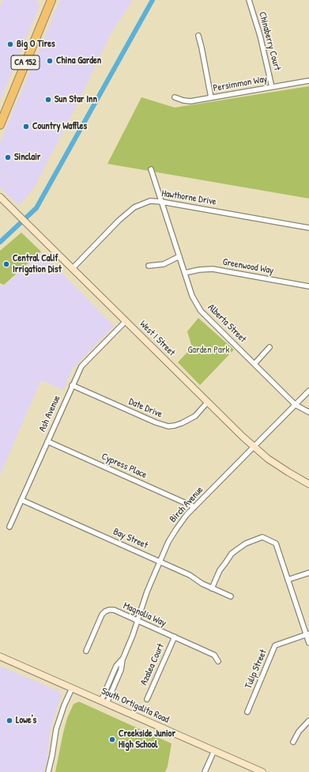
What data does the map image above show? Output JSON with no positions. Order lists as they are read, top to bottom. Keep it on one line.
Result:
{"streets":{"highway":["CA 152"],"street":["Chinaberry Court","Persimmon Way","Hawthorne Drive","Greenwood Way","Alberta Street","West I Street","Date Drive","Ash Avenue","Cypress Place","Birch Avenue","Bay Street","Magnolia Way","Azalea Court","Tulip Street","South Ortigalita Road"]},"crossings":[["Chinaberry Court","Persimmon Way"],["Hawthorne Drive","Alberta Street"],["Hawthorne Drive","West I Street"],["Greenwood Way","Alberta Street"],["Alberta Street","Birch Avenue"],["West I Street","Date Drive"],["West I Street","Ash Avenue"],["West I Street","Birch Avenue"],["Date Drive","Ash Avenue"],["Ash Avenue","Cypress Place"],["Ash Avenue","Bay Street"],["Cypress Place","Birch Avenue"],["Birch Avenue","Bay Street"],["Birch Avenue","Magnolia Way"],["Birch Avenue","South Ortigalita Road"],["Magnolia Way","Azalea Court"]],"parks":["Garden Park"],"places":["Big O Tires","China Garden","Sun Star Inn","Country Waffles","Sinclair","Central Calif Irrigation Dist","Lowe's","Creekside Junior High School"]}
